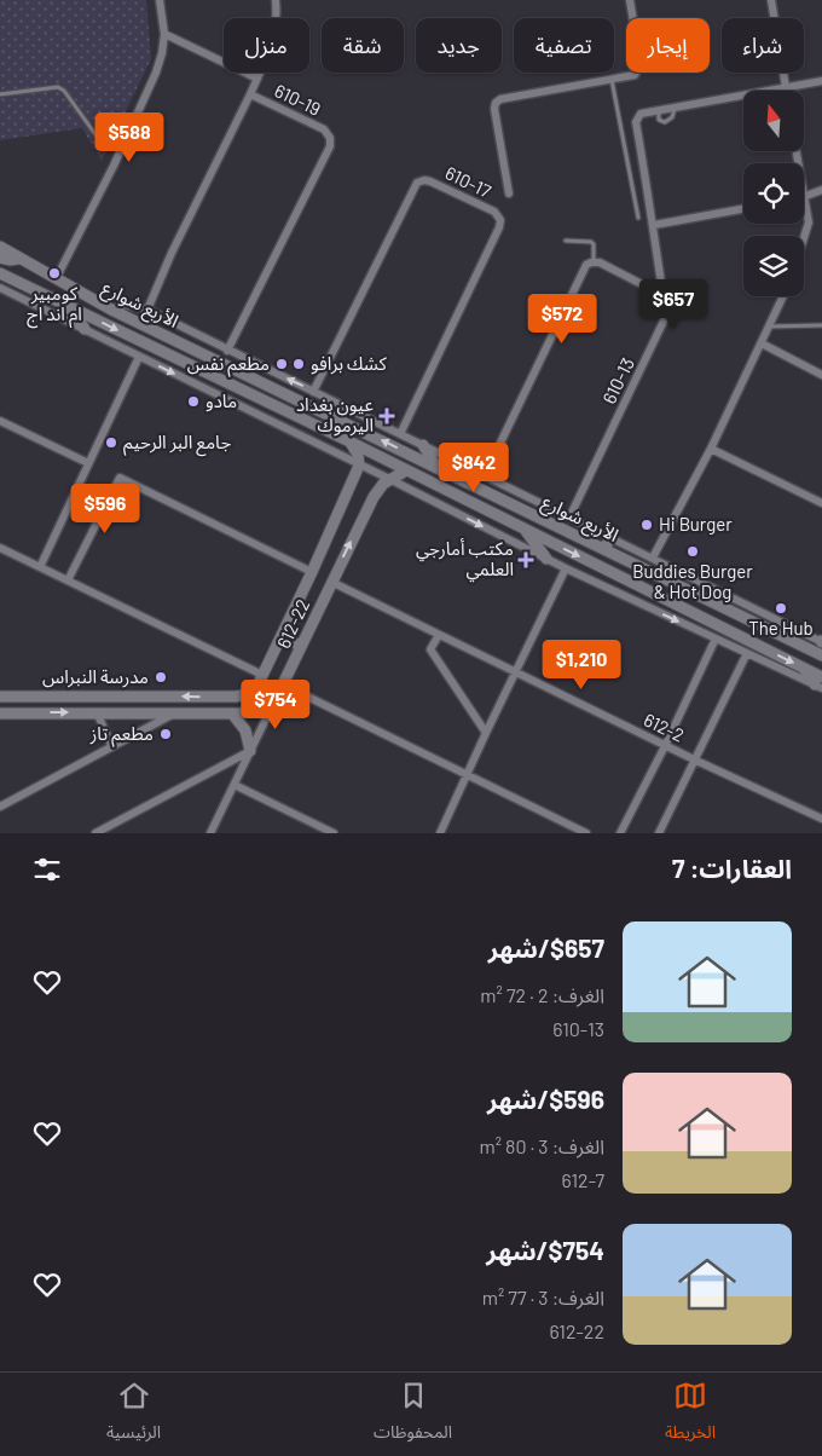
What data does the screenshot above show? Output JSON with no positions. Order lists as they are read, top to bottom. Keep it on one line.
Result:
{"streets":{"main road":["الأربع شوارع","612-22"],"street":["610-19","610-17","610-13","612-2"]},"crossings":[["612-22","612-2"]],"places":{"other":["كومبير ام اند اج","مطعم نفس","كشك برافو","مادو","جامع البر الرحيم","Hi Burger","Buddies Burger & Hot Dog","The Hub","مدرسة النبراس","مطعم تاز"],"health":["عيون بغداد اليرموك","مكتب أمارجي العلمي"]},"north":"top","page":{"chip":["شراء","إيجار","تصفية","جديد","شقة","منزل"],"price":["$588","$657","$572","$842","$596","$1,210","$754"],"heading":"العقارات: 7","list":[{"name":"$657/شهر","note":"الغرف: 2 · 72 m² · 610-13"},{"name":"$596/شهر","note":"الغرف: 3 · 80 m² · 612-7"},{"name":"$754/شهر","note":"الغرف: 3 · 77 m² · 612-22"}],"tabs":["الخريطة","المحفوظات","الرئيسية"]}}
